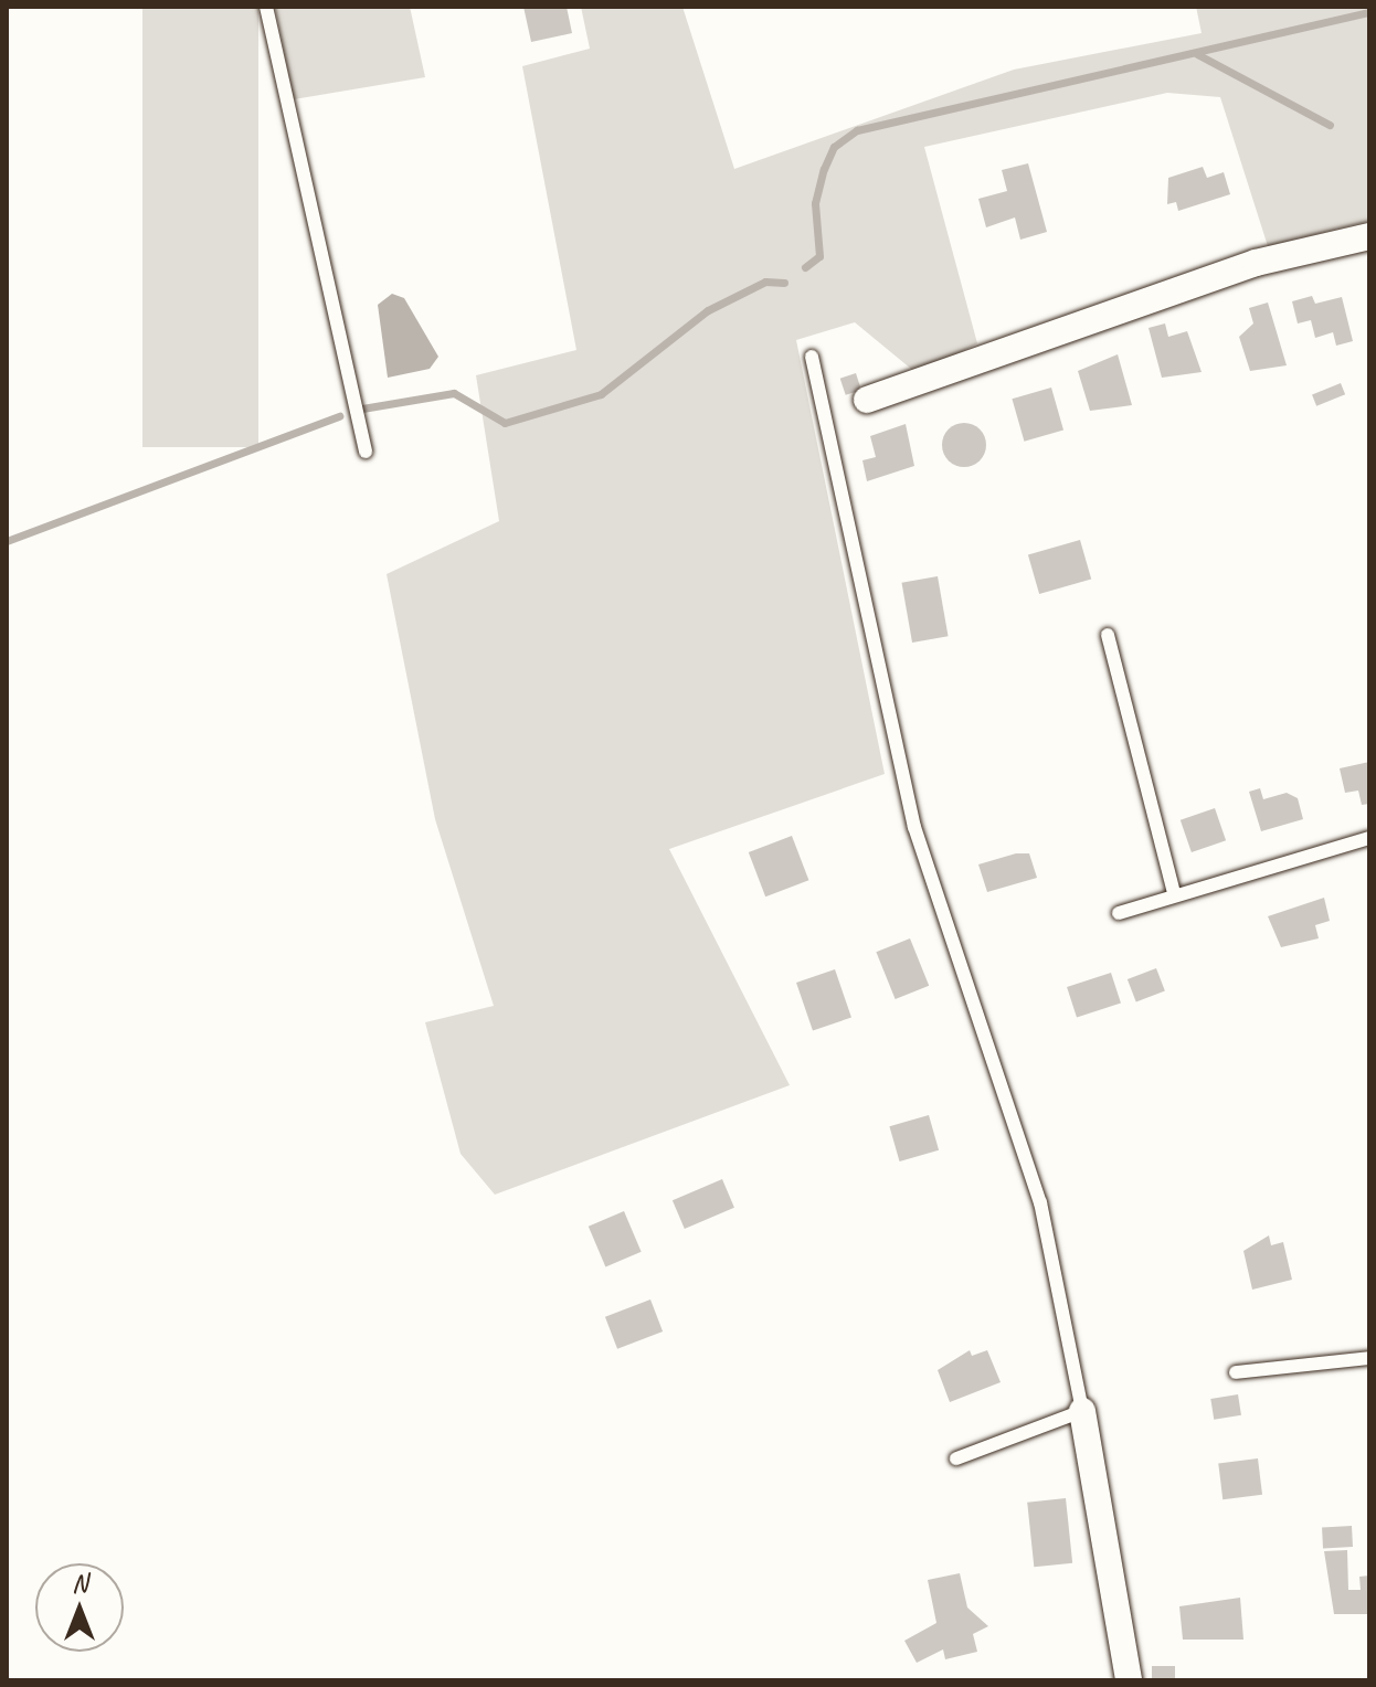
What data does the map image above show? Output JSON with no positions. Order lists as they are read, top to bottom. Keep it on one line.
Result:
{"north":"top"}
